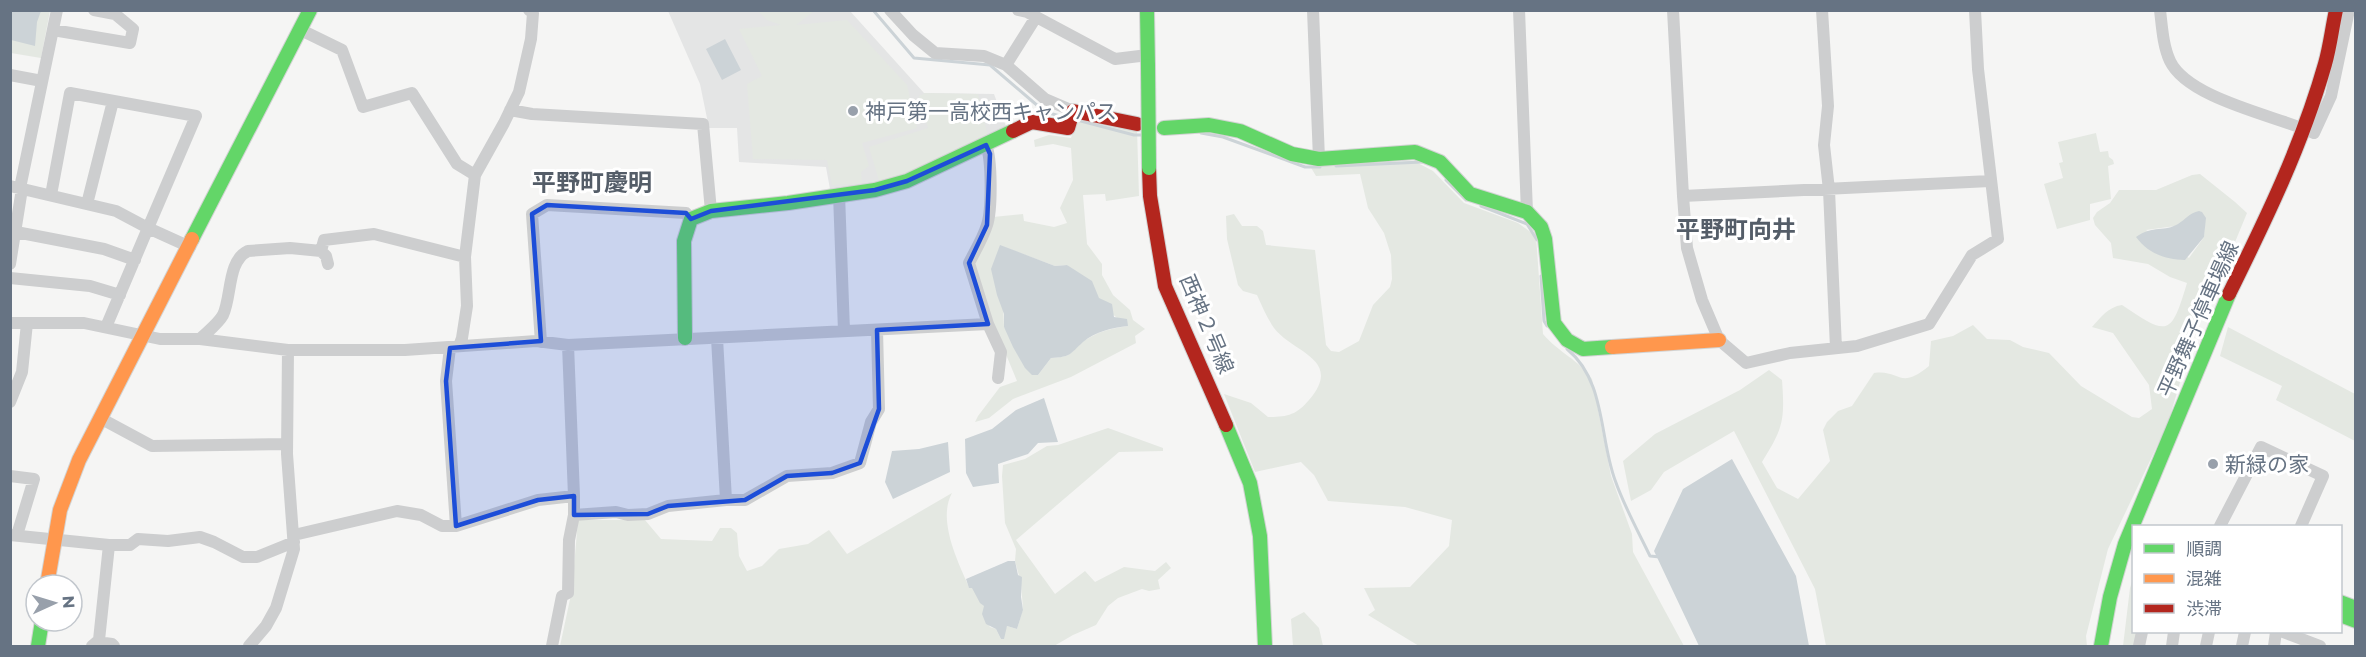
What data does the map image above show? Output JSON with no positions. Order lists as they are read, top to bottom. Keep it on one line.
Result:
{"streets":{"street":["平野舞子停車場線","西神２号線"]},"districts":["平野町慶明","平野町向井"],"places":["神戸第一高校西キャンパス","新緑の家"],"legend":["順調","混雑","渋滞"],"north":"right"}
